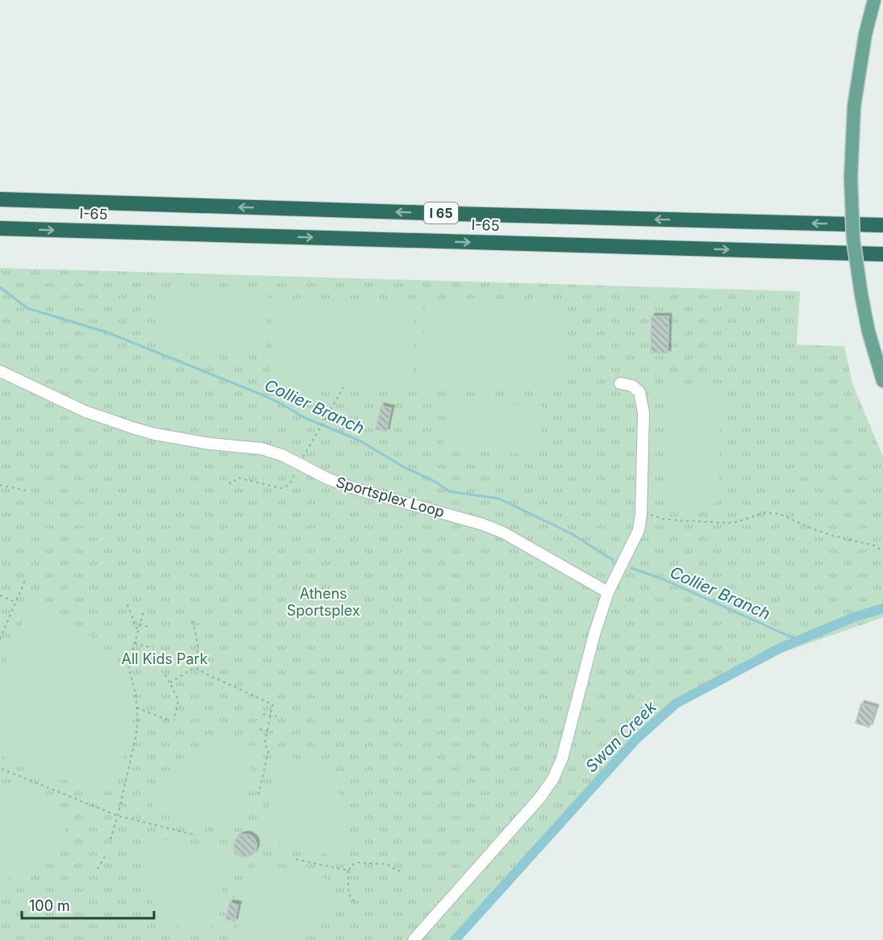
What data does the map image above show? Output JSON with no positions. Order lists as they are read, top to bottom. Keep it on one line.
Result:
{"streets":{"highway":["I 65","I-65"],"lane":["Sportsplex Loop"]},"water":["Collier Branch","Swan Creek"],"parks":["Athens Sportsplex","All Kids Park"],"scale_bar":"100 m"}
